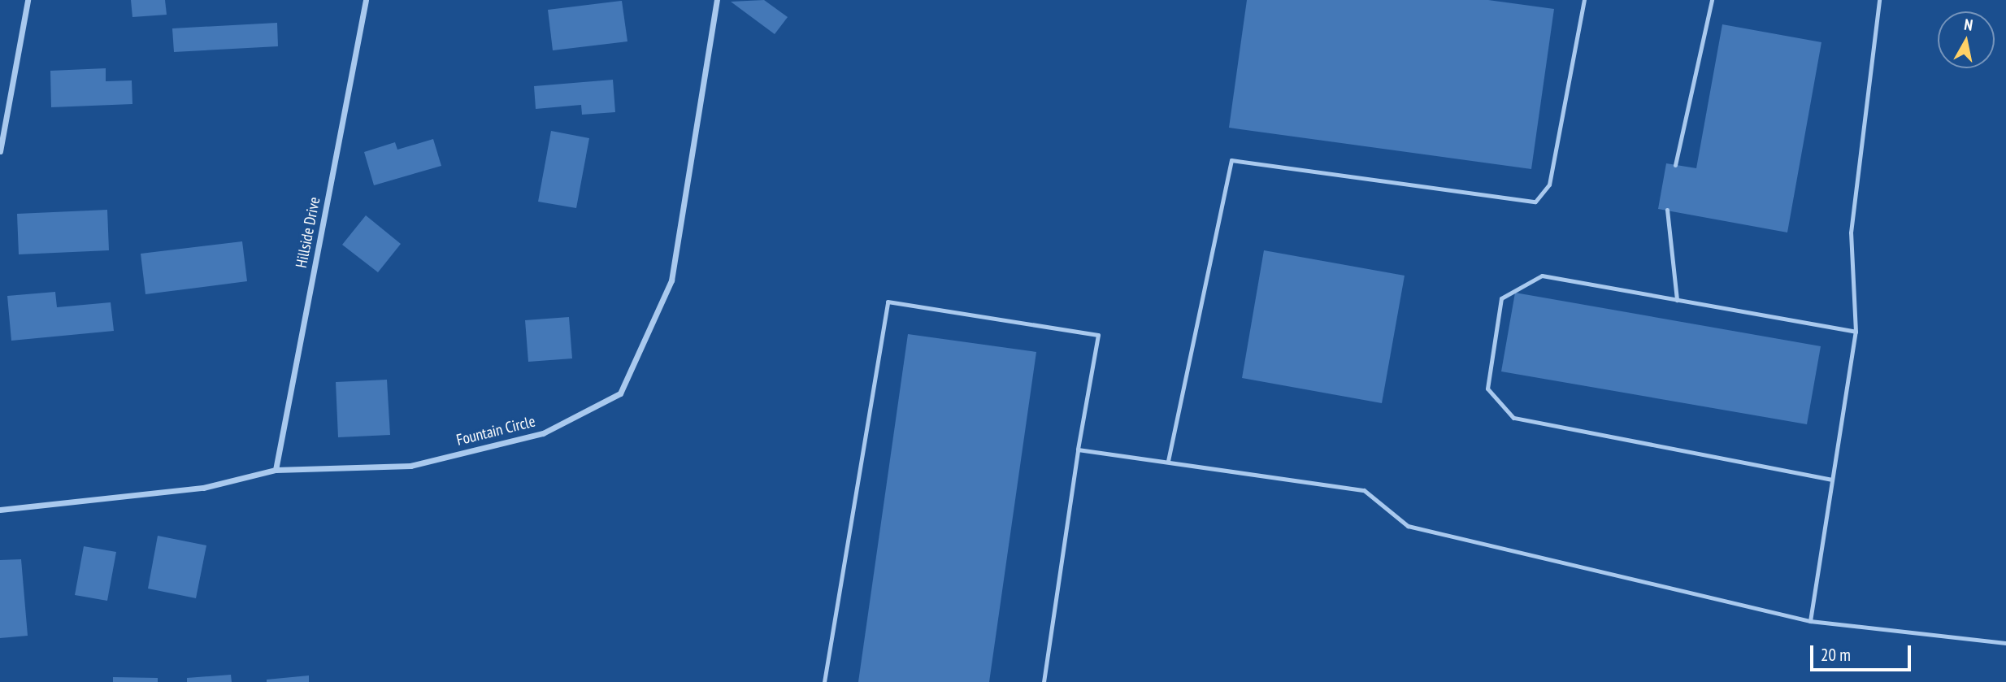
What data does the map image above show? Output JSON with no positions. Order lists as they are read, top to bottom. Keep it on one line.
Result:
{"streets":{"street":["Hillside Drive","Fountain Circle"]},"crossings":[["Hillside Drive","Fountain Circle"]],"scale_bar":"20 m","north":"top"}
